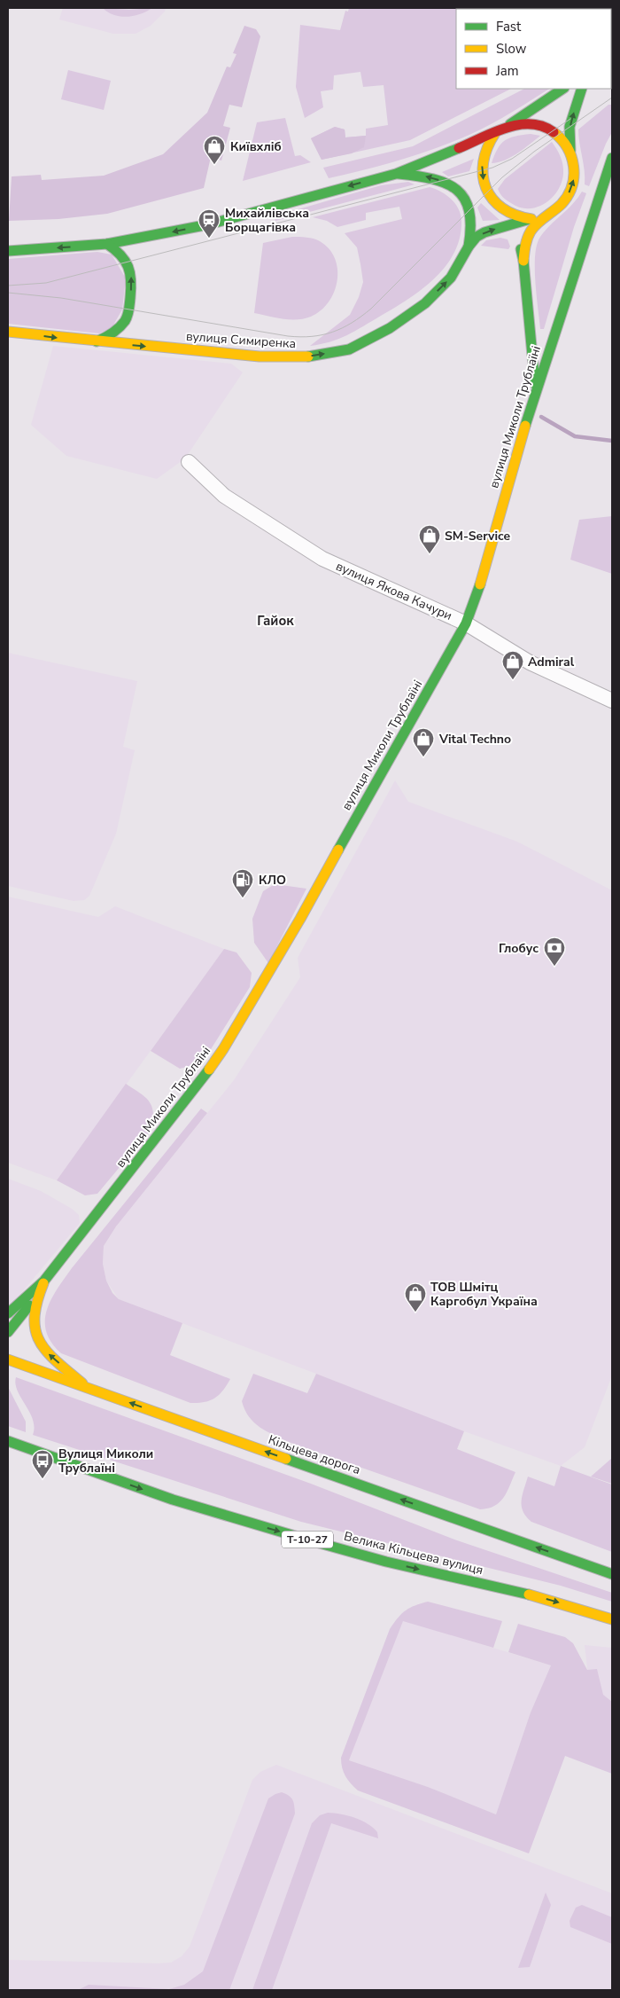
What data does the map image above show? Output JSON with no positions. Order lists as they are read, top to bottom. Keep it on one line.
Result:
{"streets":{"main road":["вулиця Симиренка","вулиця Миколи Трублаїні","Кільцева дорога","Т-10-27","Велика Кільцева вулиця"],"street":["вулиця Якова Качури"]},"crossings":[["вулиця Миколи Трублаїні","вулиця Якова Качури"],["вулиця Миколи Трублаїні","Кільцева дорога"]],"one_way":["вулиця Симиренка","Кільцева дорога","Велика Кільцева вулиця"],"districts":["Гайок"],"places":{"shop":["Київхліб","SM-Service","Admiral","Vital Techno","ТОВ Шмітц Каргобул Україна"],"station":["Михайлівська Борщагівка"],"fuel station":["КЛО"],"bank":["Глобус"],"bus stop":["Вулиця Миколи Трублаїні"]},"legend":["Fast","Slow","Jam"]}
